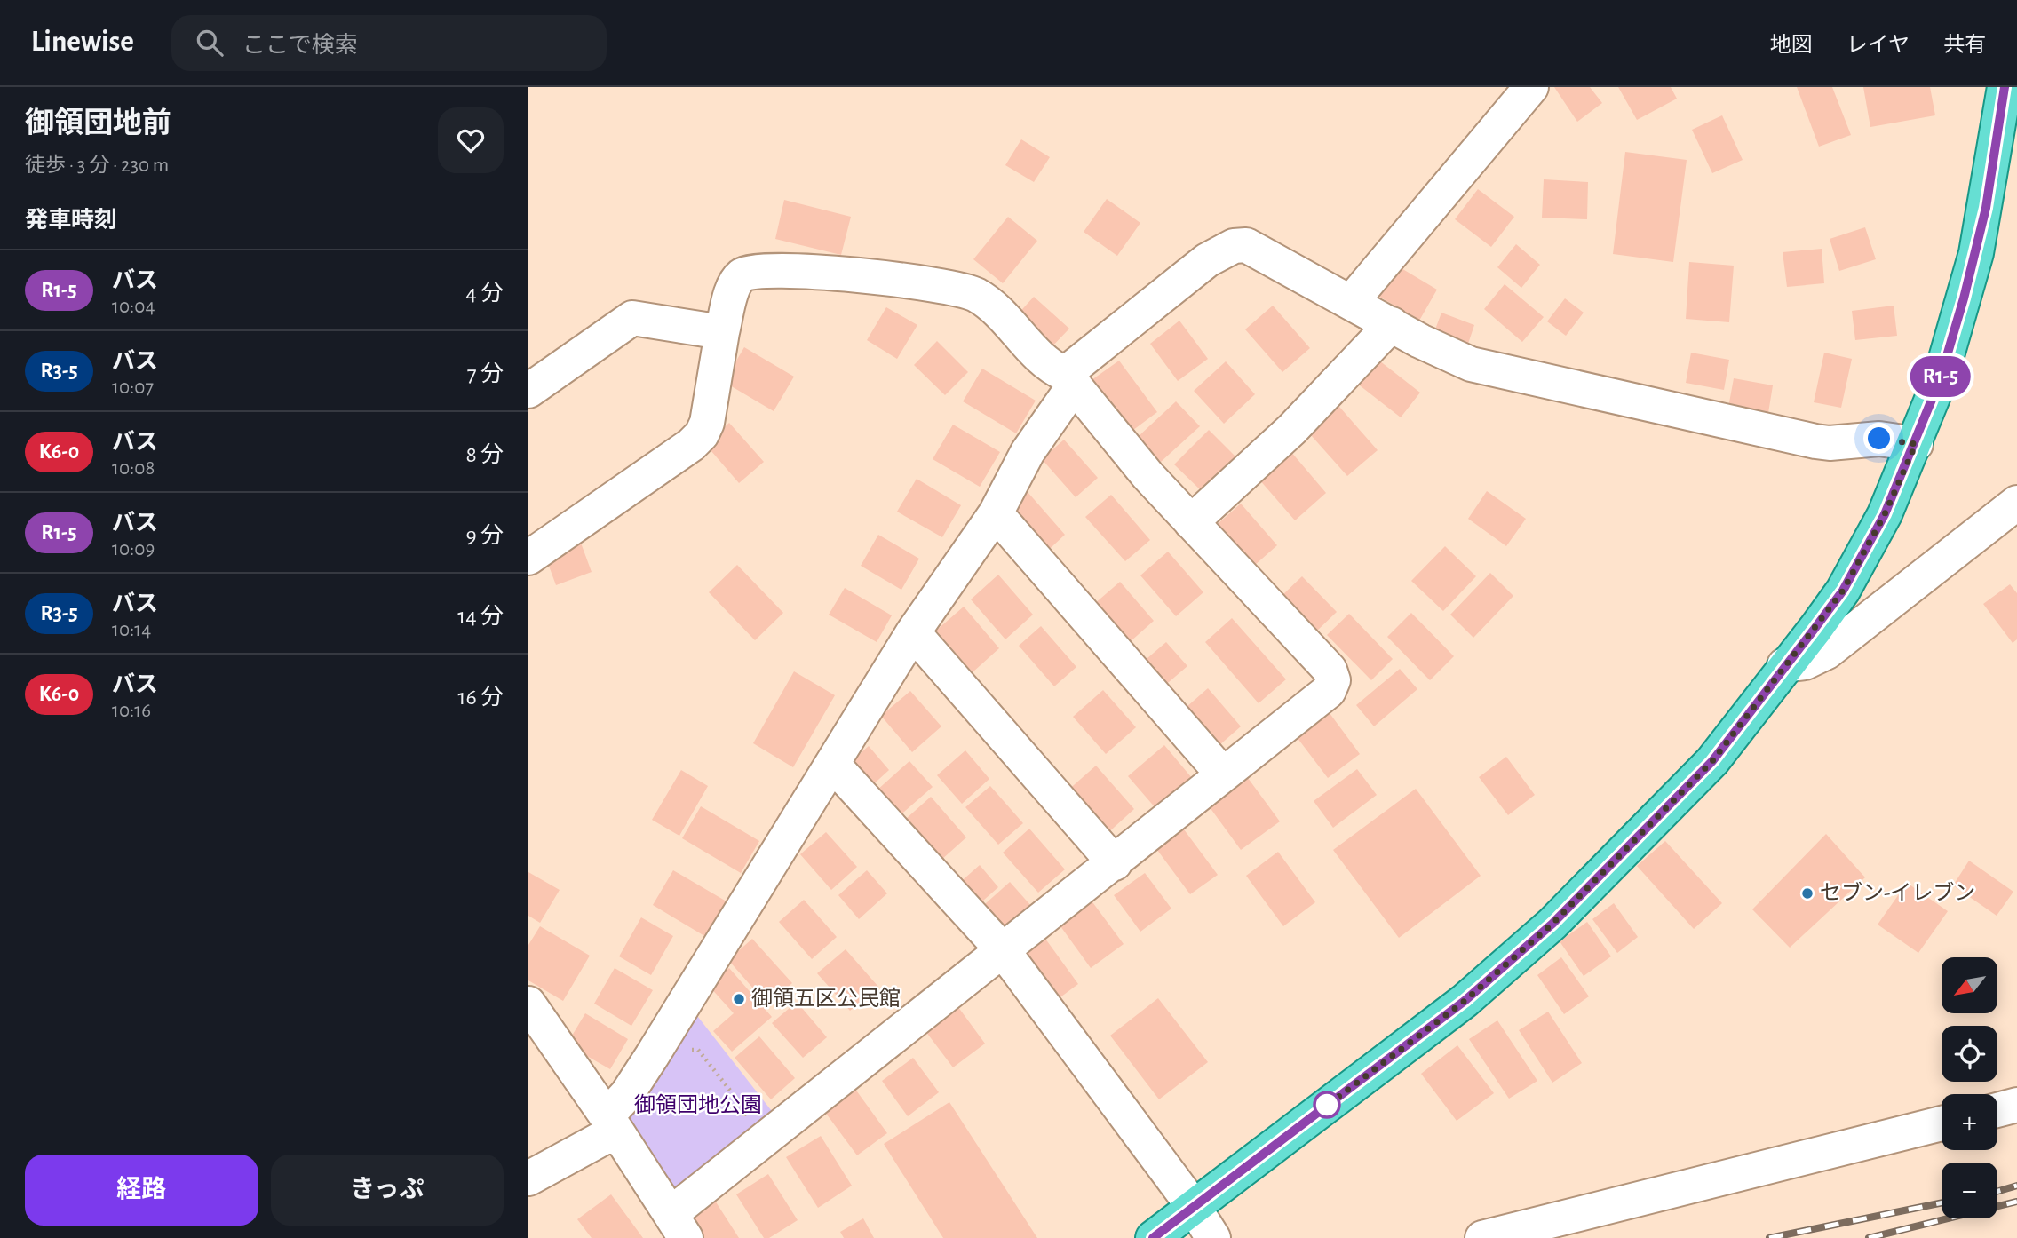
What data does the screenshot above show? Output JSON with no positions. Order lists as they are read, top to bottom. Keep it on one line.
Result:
{"parks":["御領団地公園"],"places":["セブン-イレブン","御領五区公民館"],"lines":["bus line R1-5"],"north":"bottom left","page":{"header":"Linewise","search":"ここで検索","nav":["地図","レイヤ","共有"],"heading":[["御領団地前","徒歩 · 3 分 · 230 m"],"発車時刻"],"on_map":"R1-5","list":[{"mark":"R1-5","name":"バス","note":"10:04","value":"4 分"},{"mark":"R3-5","name":"バス","note":"10:07","value":"7 分"},{"mark":"K6-0","name":"バス","note":"10:08","value":"8 分"},{"mark":"R1-5","name":"バス","note":"10:09","value":"9 分"},{"mark":"R3-5","name":"バス","note":"10:14","value":"14 分"},{"mark":"K6-0","name":"バス","note":"10:16","value":"16 分"}],"map_buttons":["+","−"],"buttons":["経路","きっぷ"]}}
